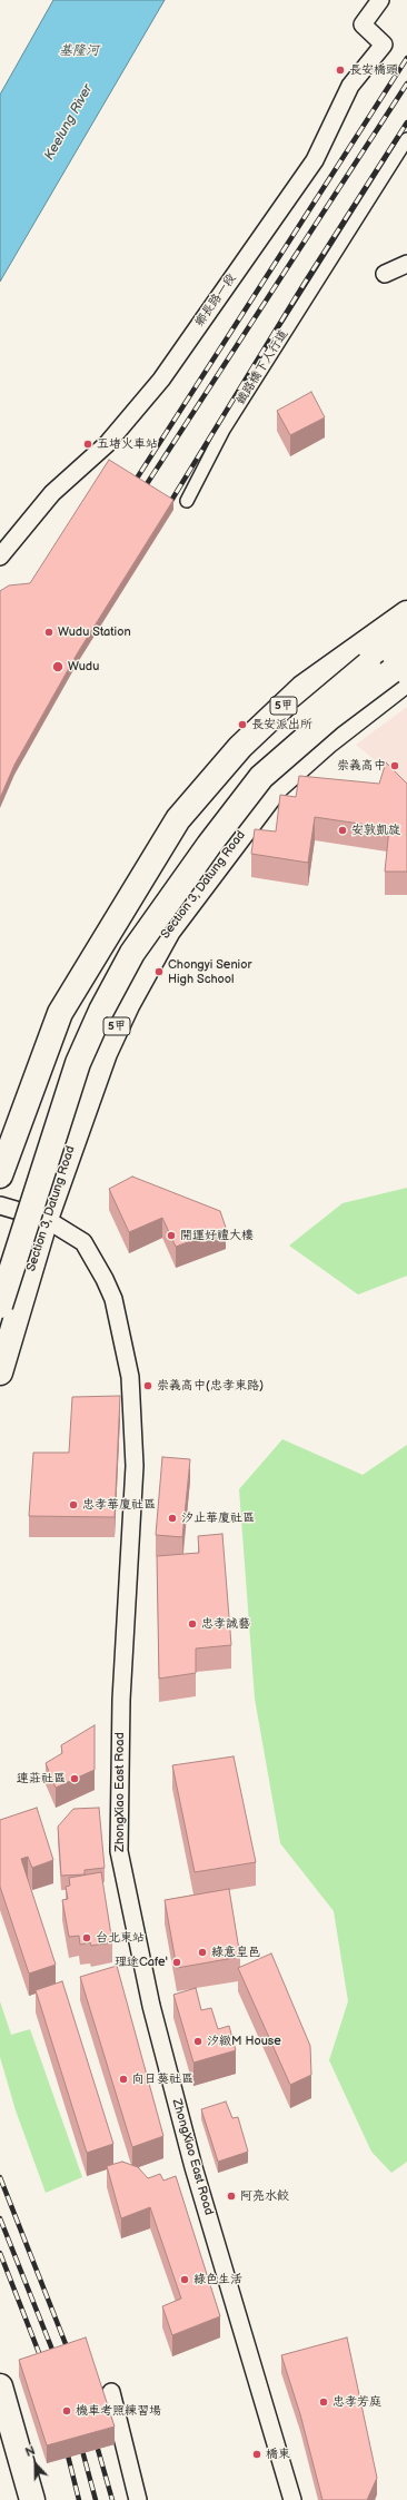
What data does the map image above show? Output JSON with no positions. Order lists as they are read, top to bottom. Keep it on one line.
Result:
{"streets":{"main road":["5甲","Section 3, Datung Road"],"street":["鄉長路一段","鐵路橋下人行道","ZhongXiao East Road"]},"crossings":[["Section 3, Datung Road","ZhongXiao East Road"]],"water":["基隆河","Keelung River"],"places":["長安橋頭","五堵火車站","Wudu Station","Wudu","長安派出所","崇義高中","安敦凱旋","Chongyi Senior High School","開運好禮大樓","崇義高中(忠孝東路)","忠孝華廈社區","汐止華廈社區","忠孝誠藝","連莊社區","台北東站","綠意皇邑","理途Cafe'","汐緻M House","向日葵社區","阿亮水餃","綠色生活","忠孝芳庭","機車考照練習場","橋東"],"north":"top"}
